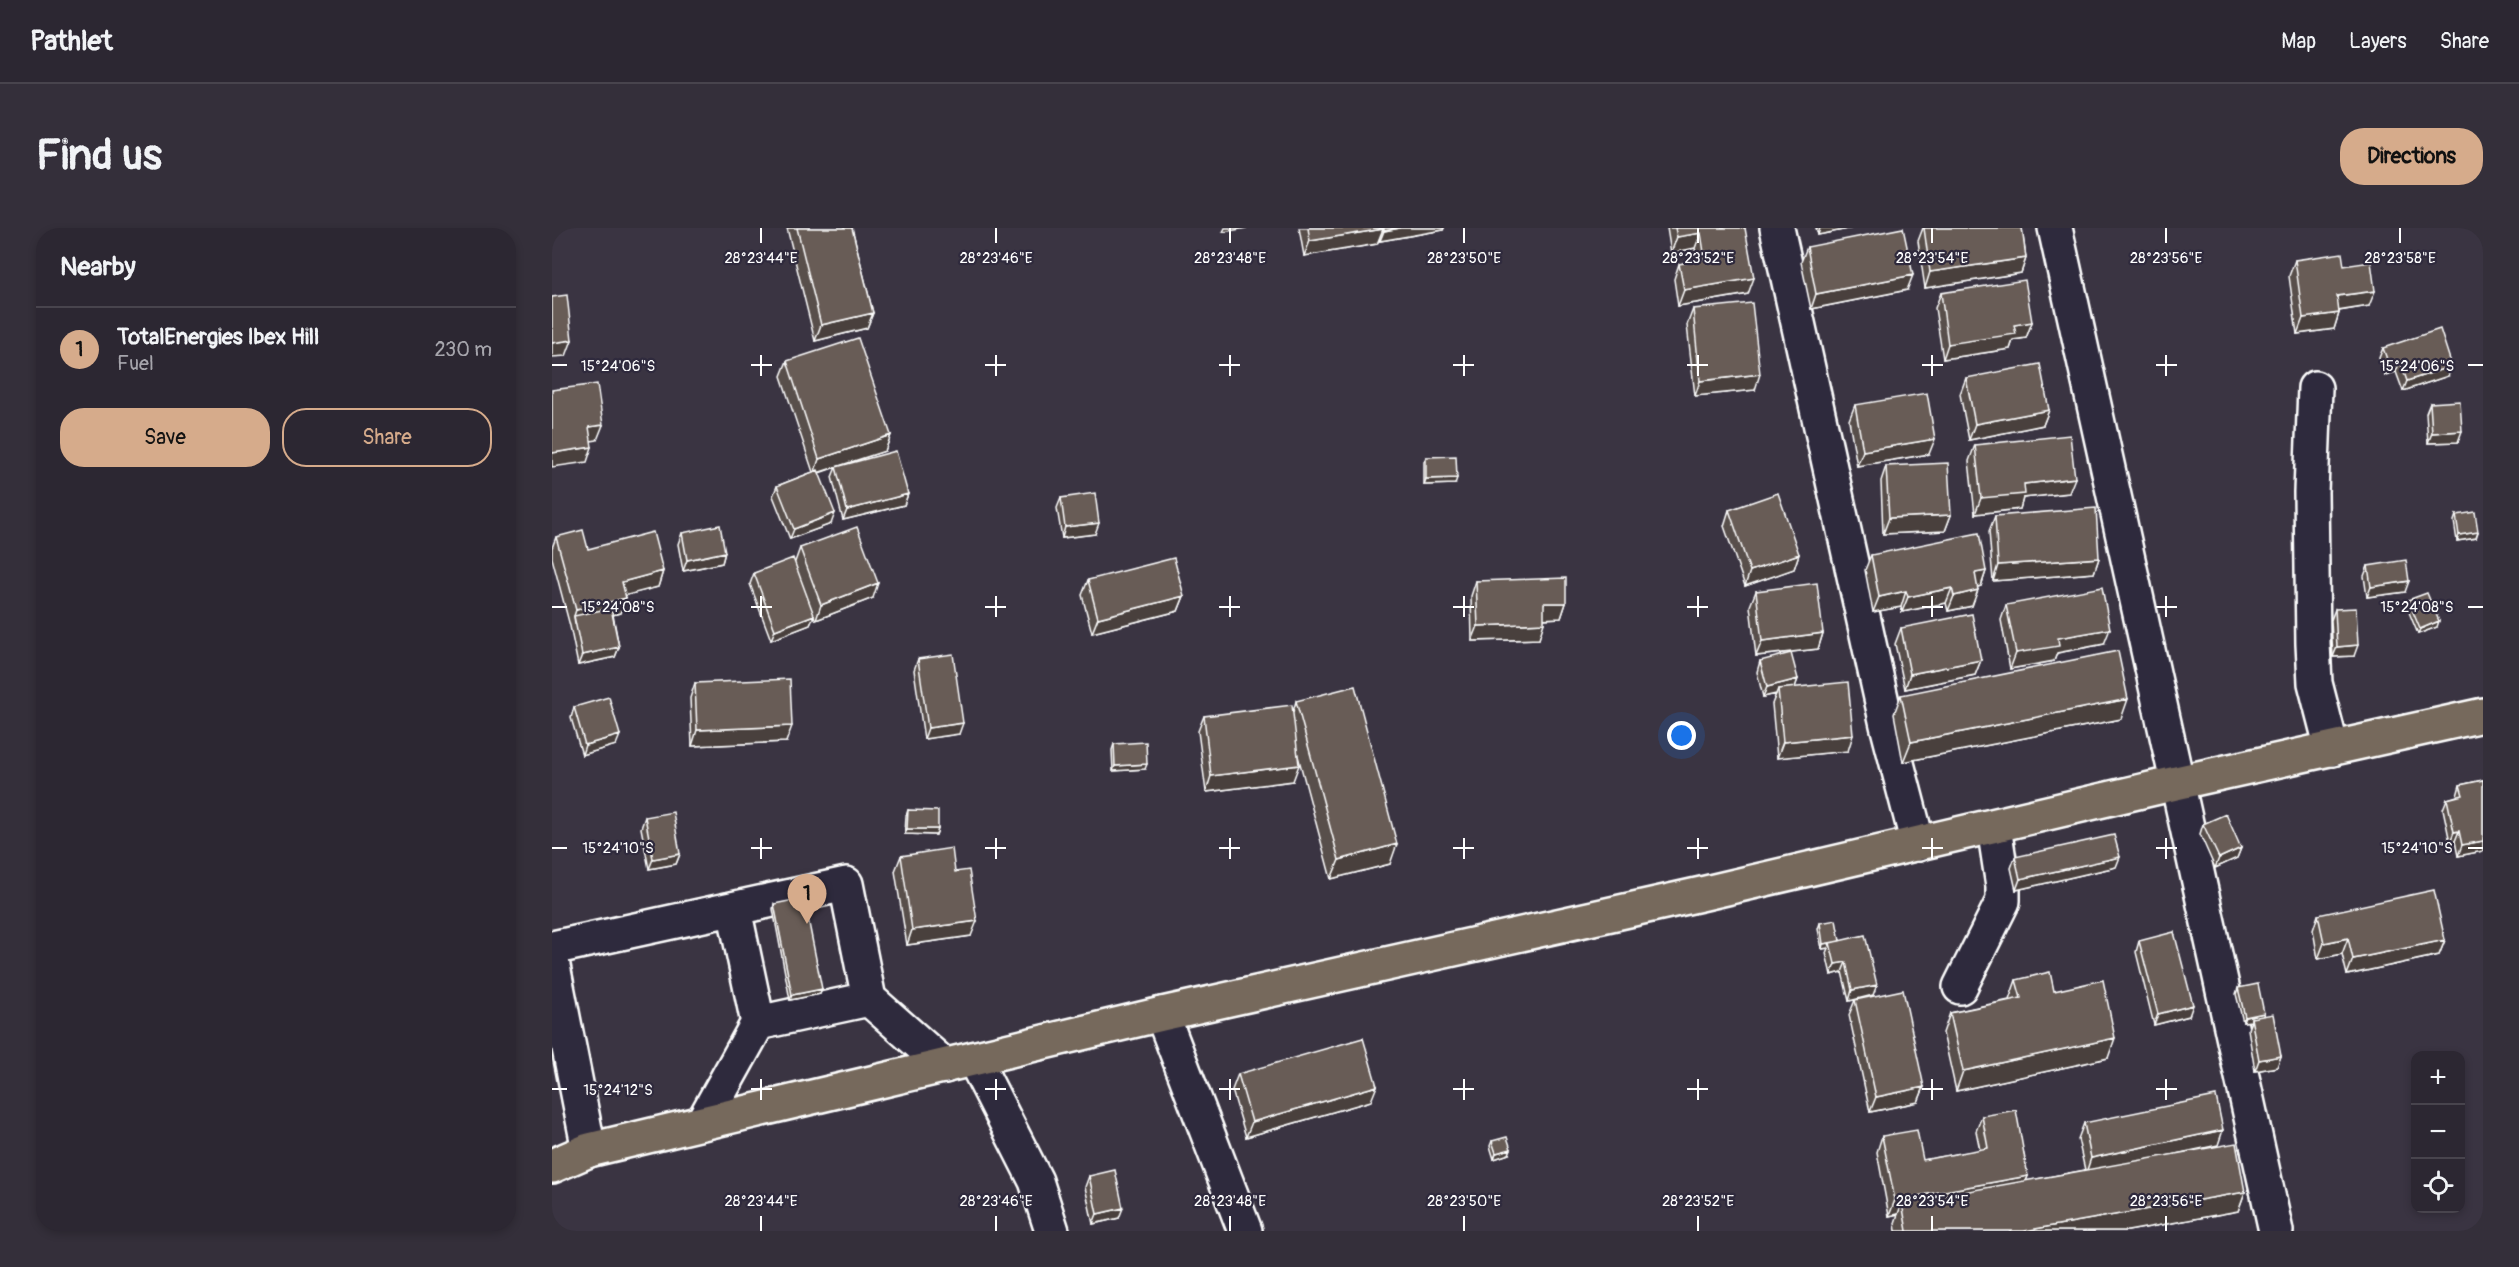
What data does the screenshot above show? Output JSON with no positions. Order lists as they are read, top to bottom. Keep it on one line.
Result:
{"page":{"header":"Pathlet","nav":["Map","Layers","Share"],"buttons":["Directions",["Save","Share"]],"title":"Find us","heading":"Nearby","list":[{"mark":"1","name":"TotalEnergies Ibex Hill","note":"Fuel","value":"230 m"}],"pins":"1","map_buttons":["+","−"]},"coordinates":["28°23'44\"E","28°23'46\"E","28°23'48\"E","28°23'50\"E","28°23'52\"E","28°23'54\"E","28°23'56\"E","28°23'58\"E","15°24'06\"S","15°24'08\"S","15°24'10\"S","15°24'12\"S"]}
